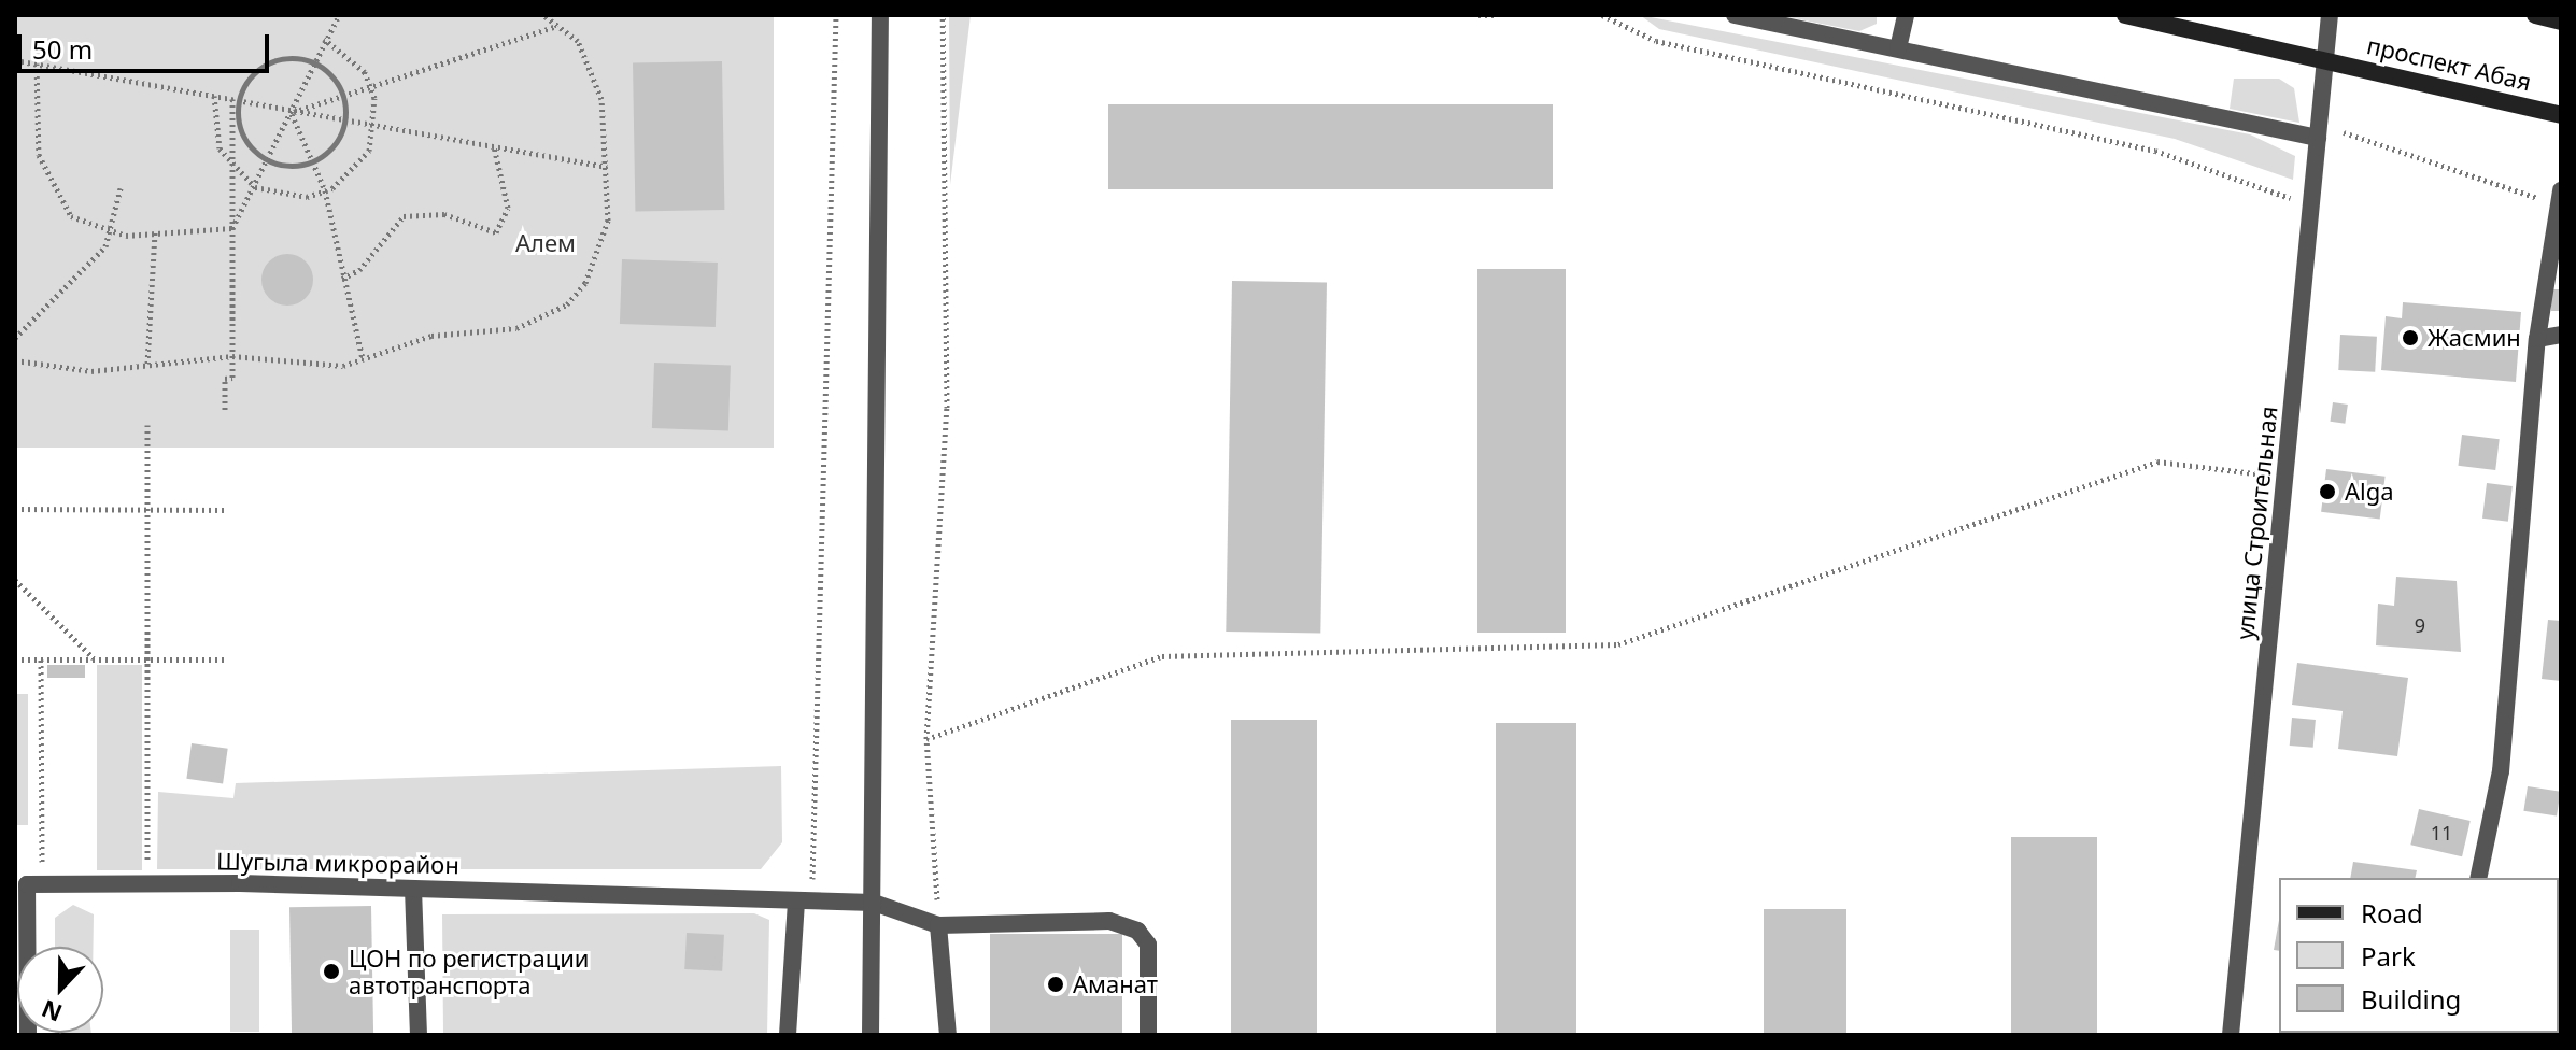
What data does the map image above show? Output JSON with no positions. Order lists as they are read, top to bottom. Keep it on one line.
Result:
{"streets":{"main road":["проспект Абая"],"street":["улица Строительная","Шугыла микрорайон"]},"crossings":[["проспект Абая","улица Строительная"]],"parks":["Алем"],"places":["Жасмин","Alga","ЦОН по регистрации автотранспорта","Аманат"],"house_numbers":["9","11"],"legend":["Road","Park","Building"],"scale_bar":"50 m","north":"bottom"}
